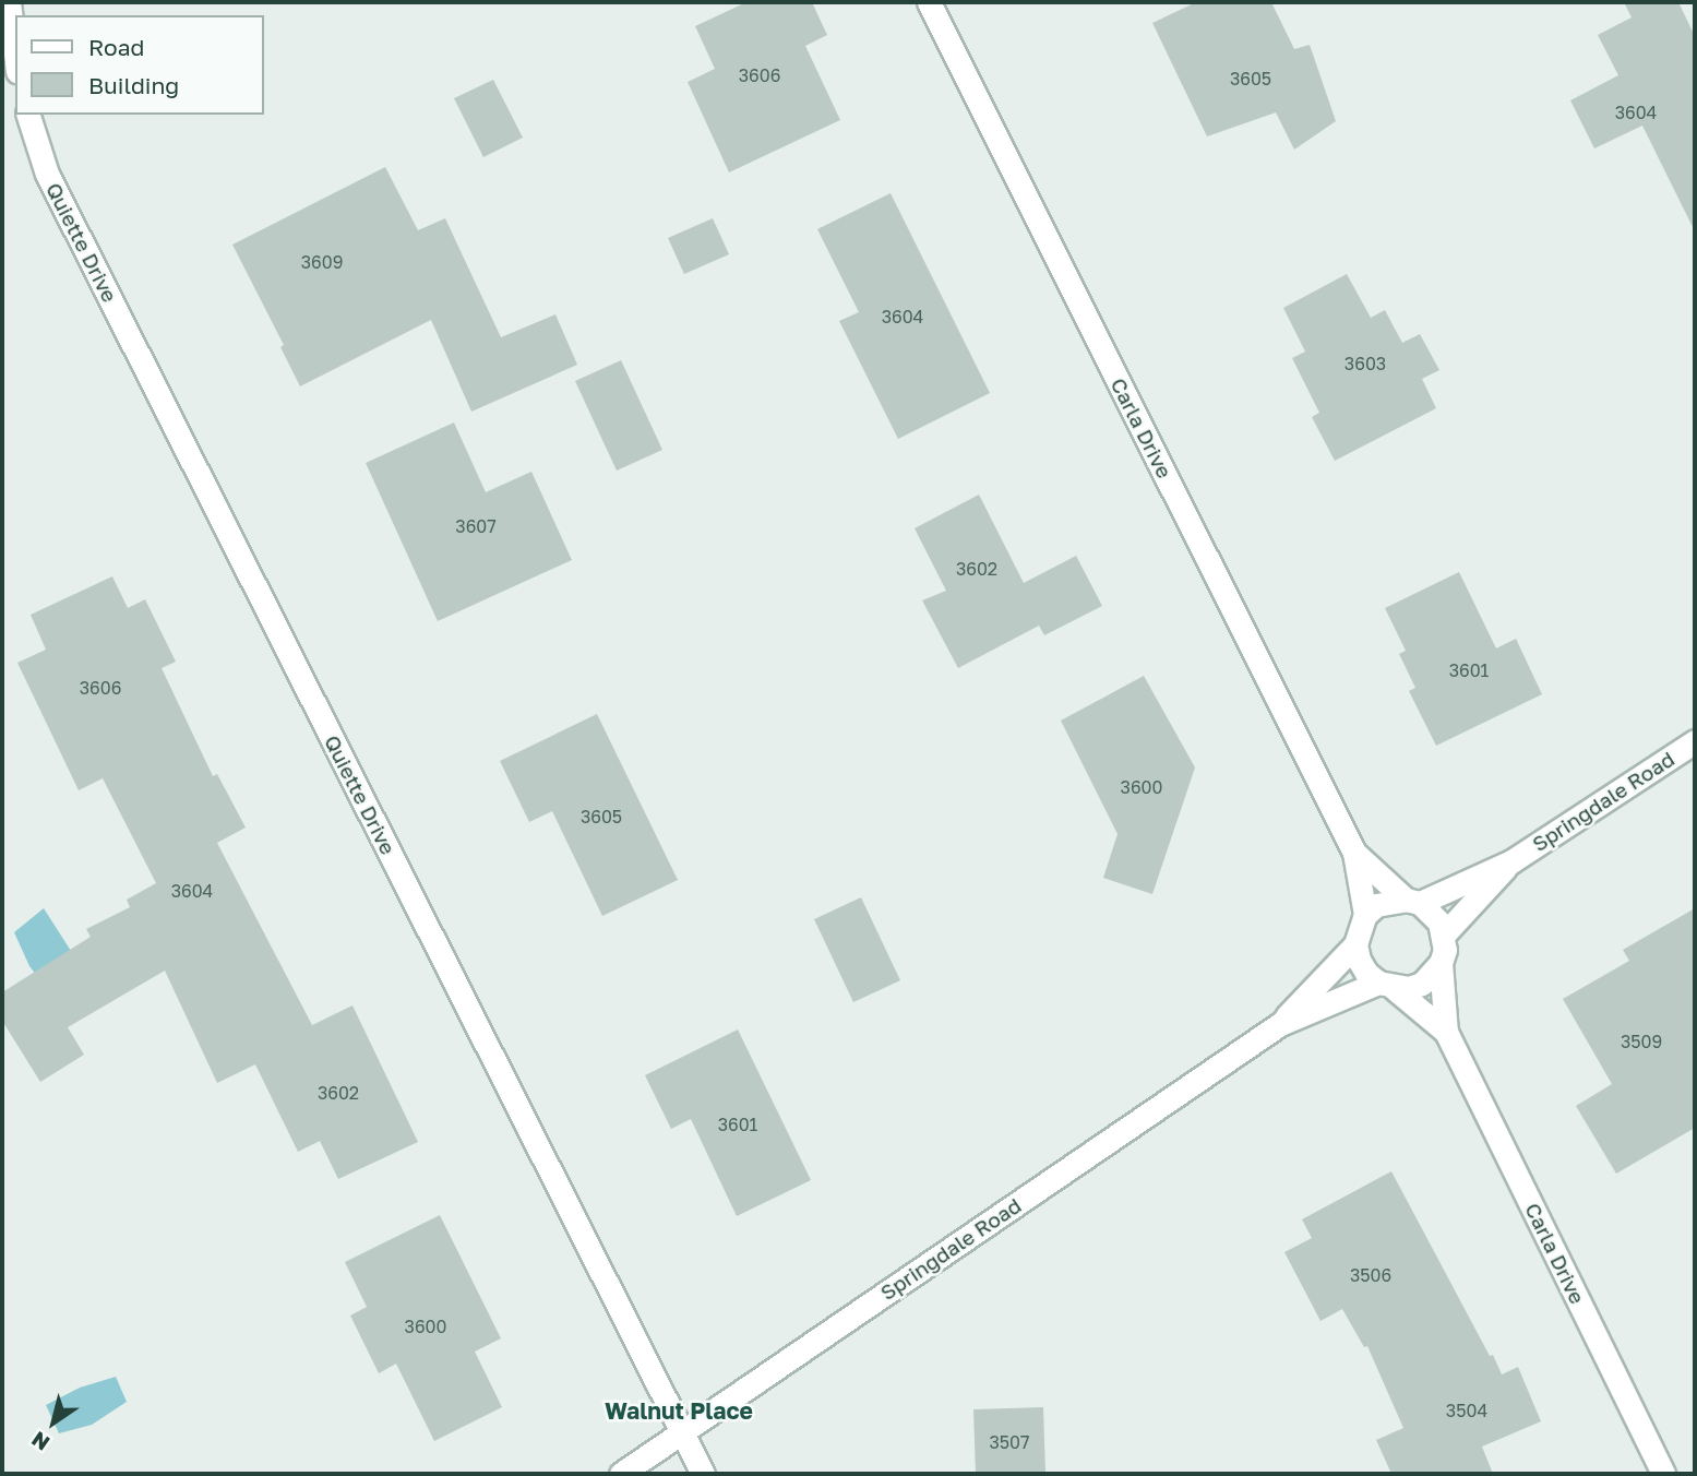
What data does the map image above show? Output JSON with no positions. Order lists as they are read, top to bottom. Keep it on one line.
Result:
{"streets":{"street":["Quiette Drive","Carla Drive","Springdale Road"]},"crossings":[["Quiette Drive","Springdale Road"],["Carla Drive","Springdale Road"]],"districts":["Walnut Place"],"house_numbers":["3606","3605","3604","3609","3604","3603","3607","3602","3601","3606","3600","3605","3604","3509","3602","3601","3506","3600","3504","3507"],"legend":["Road","Building"],"north":"bottom left"}
